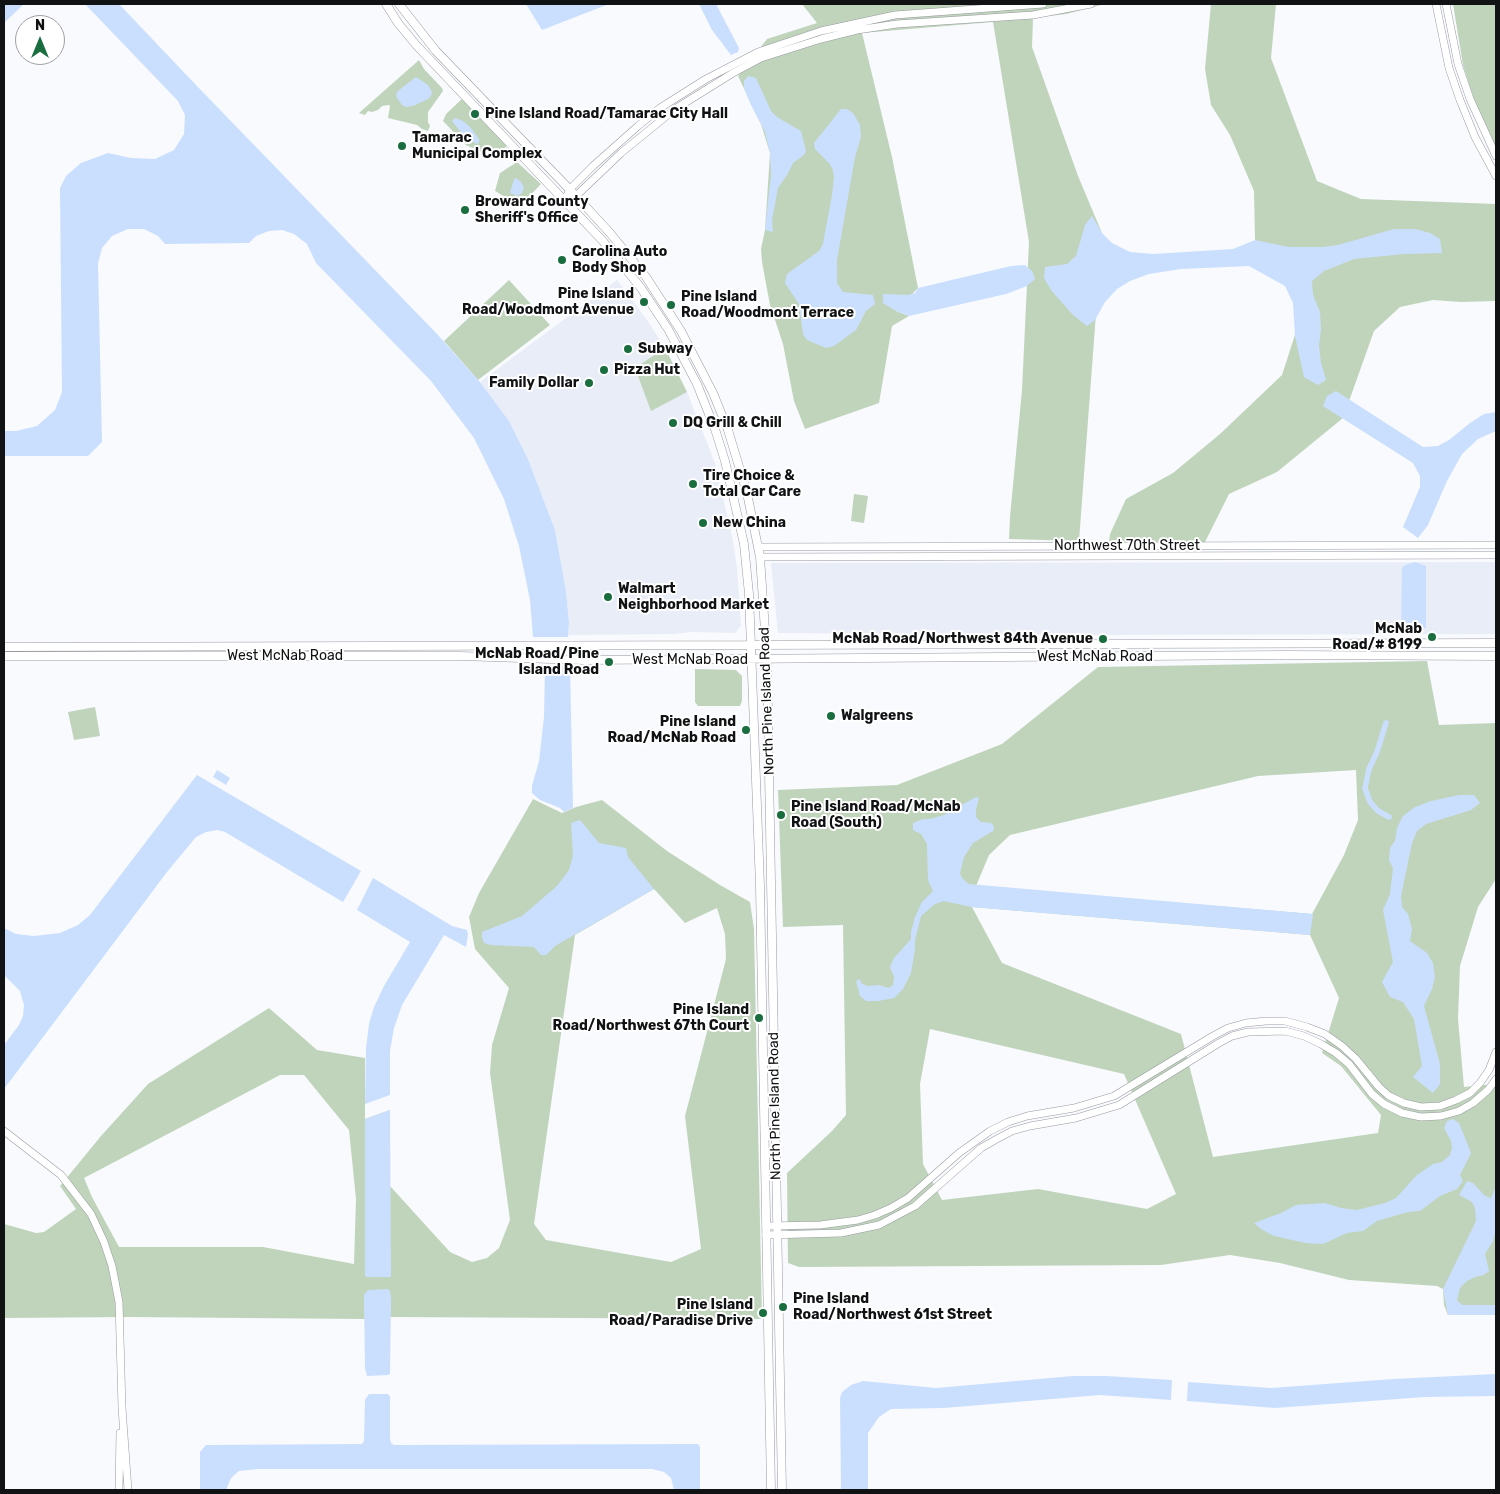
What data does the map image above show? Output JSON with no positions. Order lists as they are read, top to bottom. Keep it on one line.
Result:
{"streets":{"main road":["West McNab Road","North Pine Island Road"],"street":["Northwest 70th Street"]},"crossings":[["Northwest 70th Street","North Pine Island Road"],["West McNab Road","North Pine Island Road"]],"places":["Pine Island Road/Tamarac City Hall","Tamarac Municipal Complex","Broward County Sheriff's Office","Carolina Auto Body Shop","Pine Island Road/Woodmont Avenue","Pine Island Road/Woodmont Terrace","Subway","Pizza Hut","Family Dollar","DQ Grill & Chill","Tire Choice & Total Car Care","New China","Walmart Neighborhood Market","McNab Road/# 8199","McNab Road/Northwest 84th Avenue","McNab Road/Pine Island Road","Walgreens","Pine Island Road/McNab Road","Pine Island Road/McNab Road (South)","Pine Island Road/Northwest 67th Court","Pine Island Road/Northwest 61st Street","Pine Island Road/Paradise Drive"],"north":"top"}
